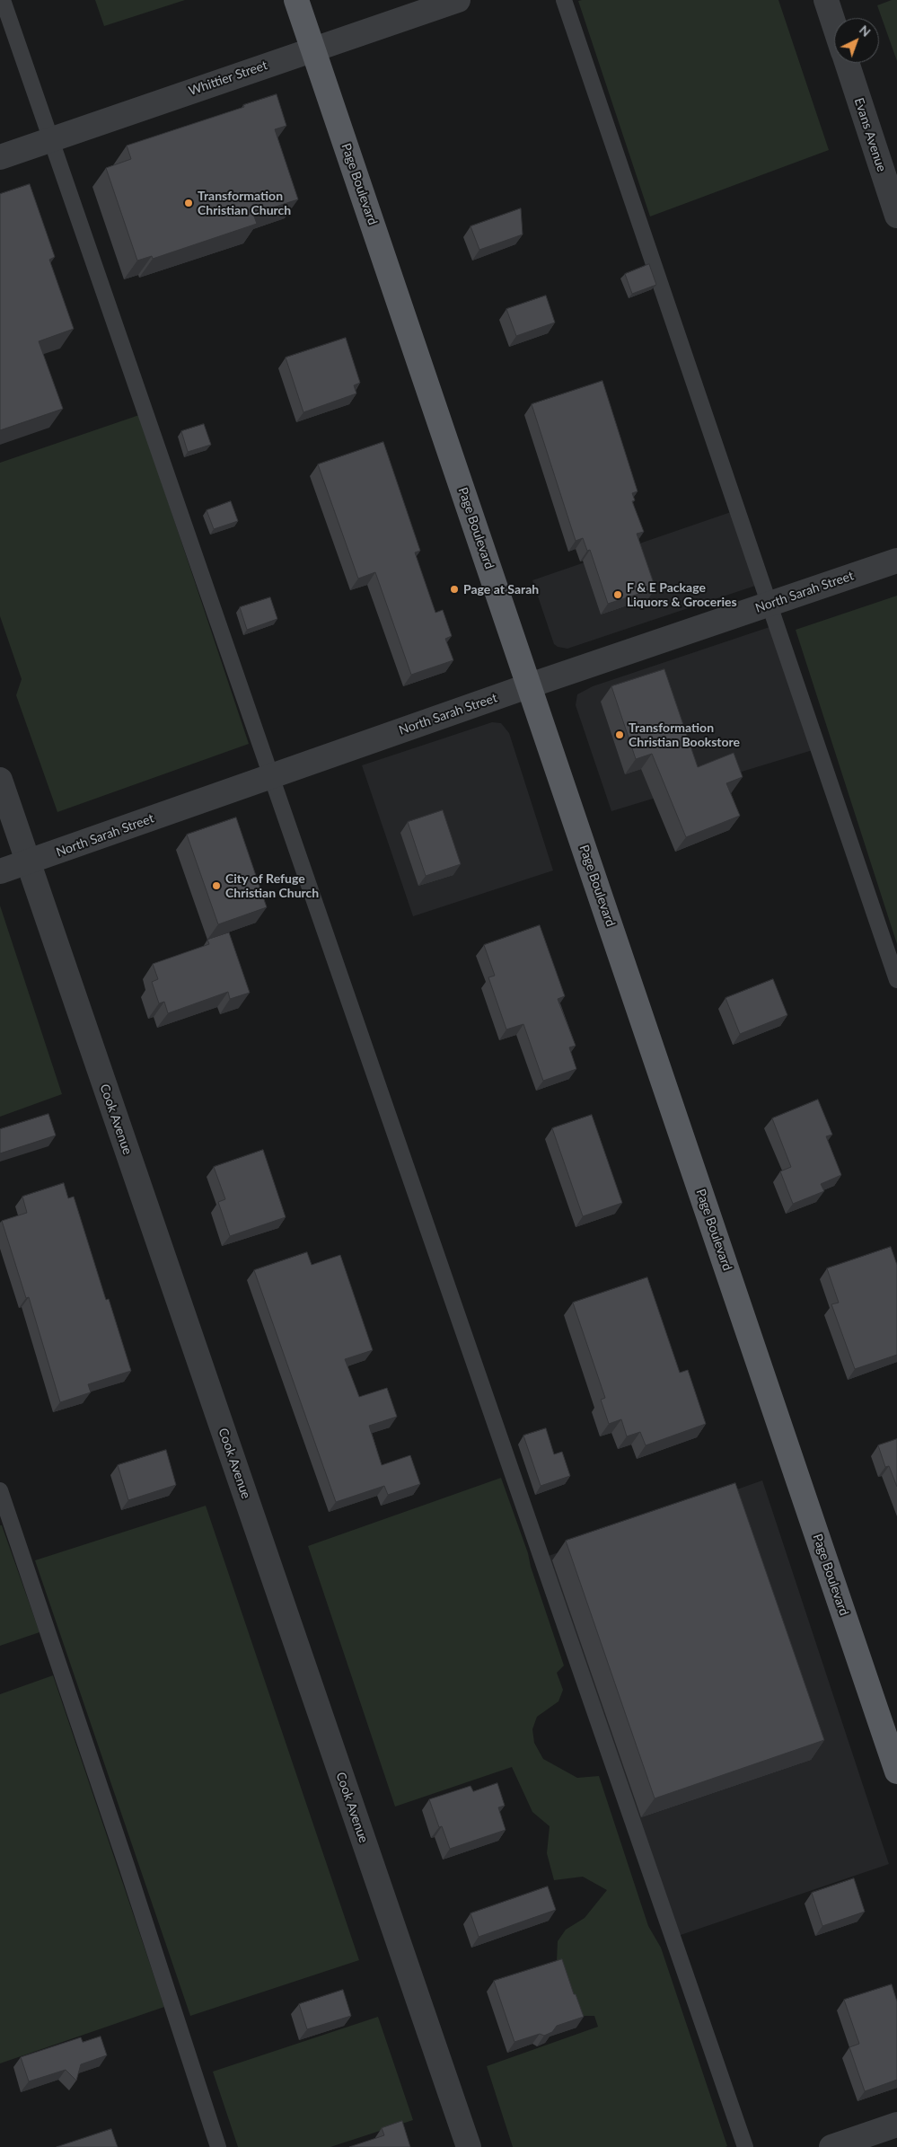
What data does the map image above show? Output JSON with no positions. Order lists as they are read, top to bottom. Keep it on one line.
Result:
{"streets":{"main road":["Page Boulevard"],"street":["Whittier Street","Evans Avenue","North Sarah Street","Cook Avenue"]},"crossings":[["Whittier Street","Page Boulevard"],["Page Boulevard","North Sarah Street"],["North Sarah Street","Cook Avenue"]],"places":["Transformation Christian Church","Page at Sarah","F & E Package Liquors & Groceries","Transformation Christian Bookstore","City of Refuge Christian Church"],"north":"top right"}
